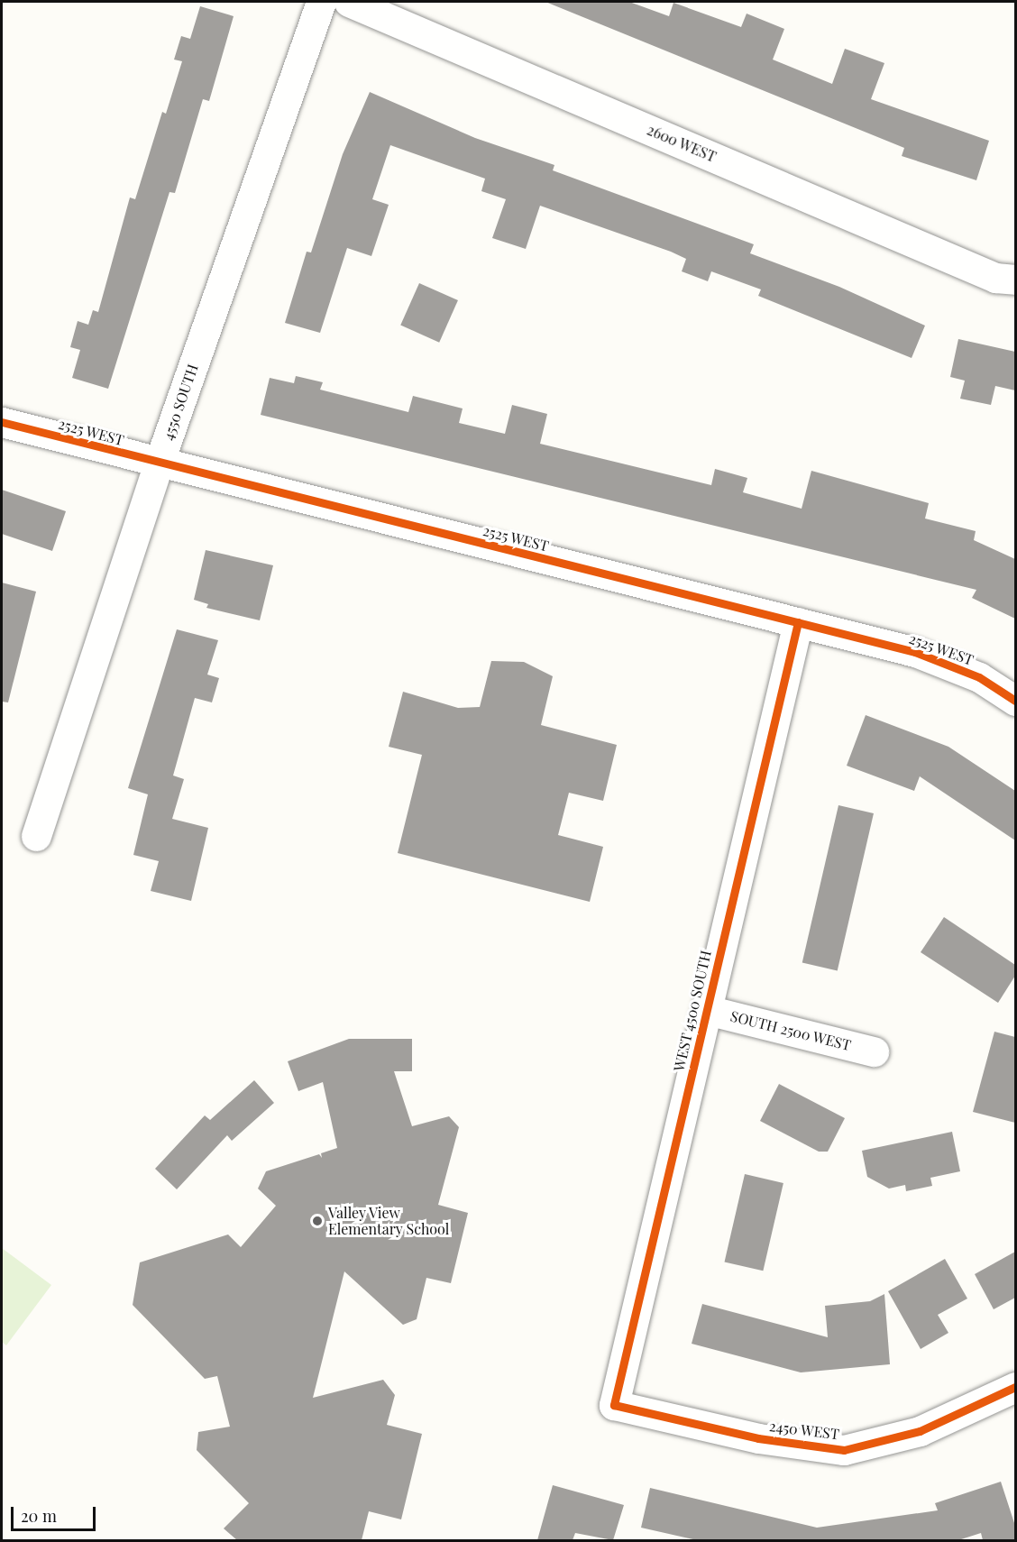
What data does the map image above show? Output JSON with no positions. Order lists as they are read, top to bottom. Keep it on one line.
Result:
{"streets":{"street":["2600 WEST","4550 SOUTH","2525 WEST","WEST 4500 SOUTH","SOUTH 2500 WEST","2450 WEST"]},"crossings":[["4550 SOUTH","2525 WEST"],["2525 WEST","WEST 4500 SOUTH"],["WEST 4500 SOUTH","SOUTH 2500 WEST"],["WEST 4500 SOUTH","2450 WEST"]],"places":["Valley View Elementary School"],"scale_bar":"20 m"}
